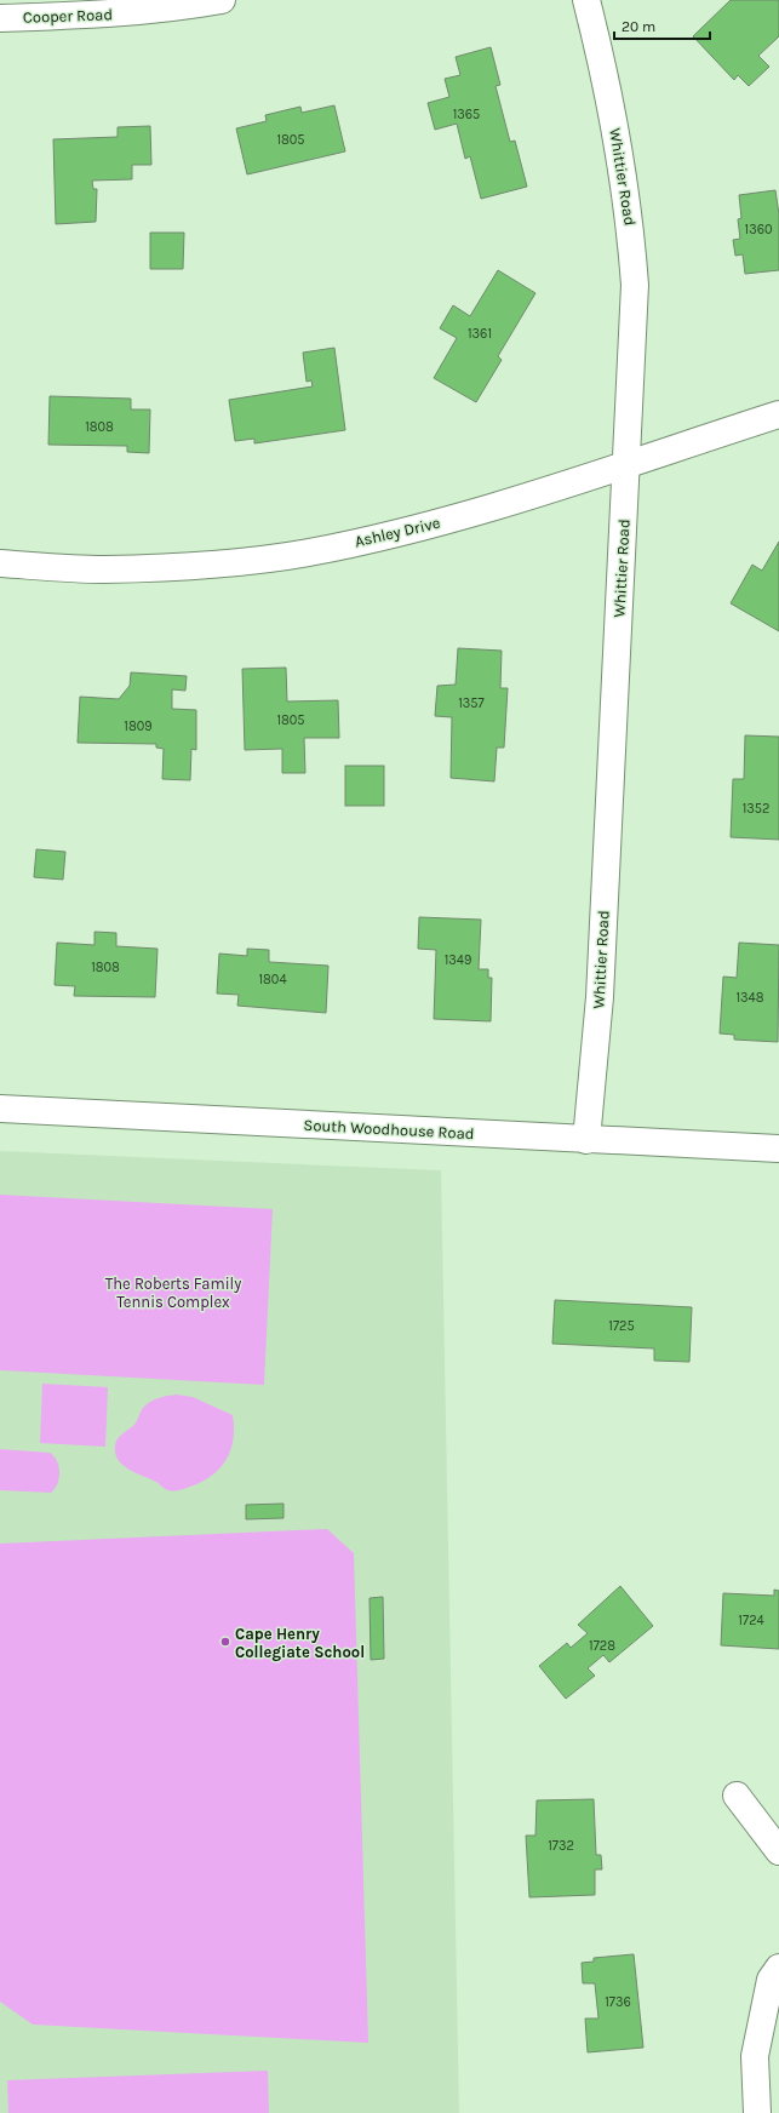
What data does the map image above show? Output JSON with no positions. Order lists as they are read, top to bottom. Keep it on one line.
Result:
{"streets":{"street":["Cooper Road","Whittier Road","Ashley Drive","South Woodhouse Road"]},"crossings":[["Whittier Road","Ashley Drive"],["Whittier Road","South Woodhouse Road"]],"parks":["The Roberts Family Tennis Complex"],"places":["Cape Henry Collegiate School"],"house_numbers":["1365","1805","1360","1361","1808","1357","1805","1809","1352","1349","1808","1804","1348","1725","1724","1728","1732","1736"],"scale_bar":"20 m"}
